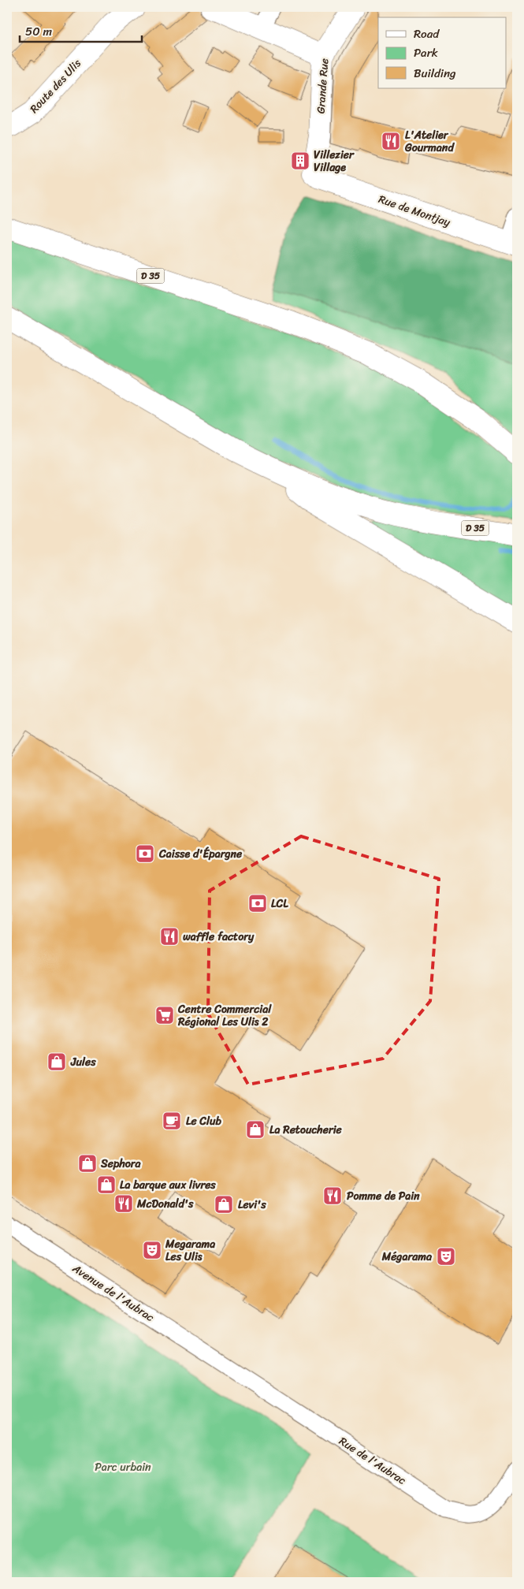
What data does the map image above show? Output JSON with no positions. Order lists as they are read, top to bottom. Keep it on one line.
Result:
{"streets":{"main road":["Route des Ulis","Grande Rue","Rue de Montjay","D 35"],"street":["Avenue de l'Aubrac","Rue de l'Aubrac"]},"crossings":[["Grande Rue","Rue de Montjay"],["Avenue de l'Aubrac","Rue de l'Aubrac"]],"parks":["Parc urbain"],"places":{"restaurant":["L'Atelier Gourmand","waffle factory","Pomme de Pain","McDonald's"],"building":["Villezier Village"],"bank":["Caisse d'Épargne","LCL"],"supermarket":["Centre Commercial Régional Les Ulis 2"],"shop":["Jules","La Retoucherie","Sephora","La barque aux livres","Levi's"],"cafe":["Le Club"],"theatre":["Megarama Les Ulis","Mégarama"]},"legend":["Road","Park","Building"],"scale_bar":"50 m"}
